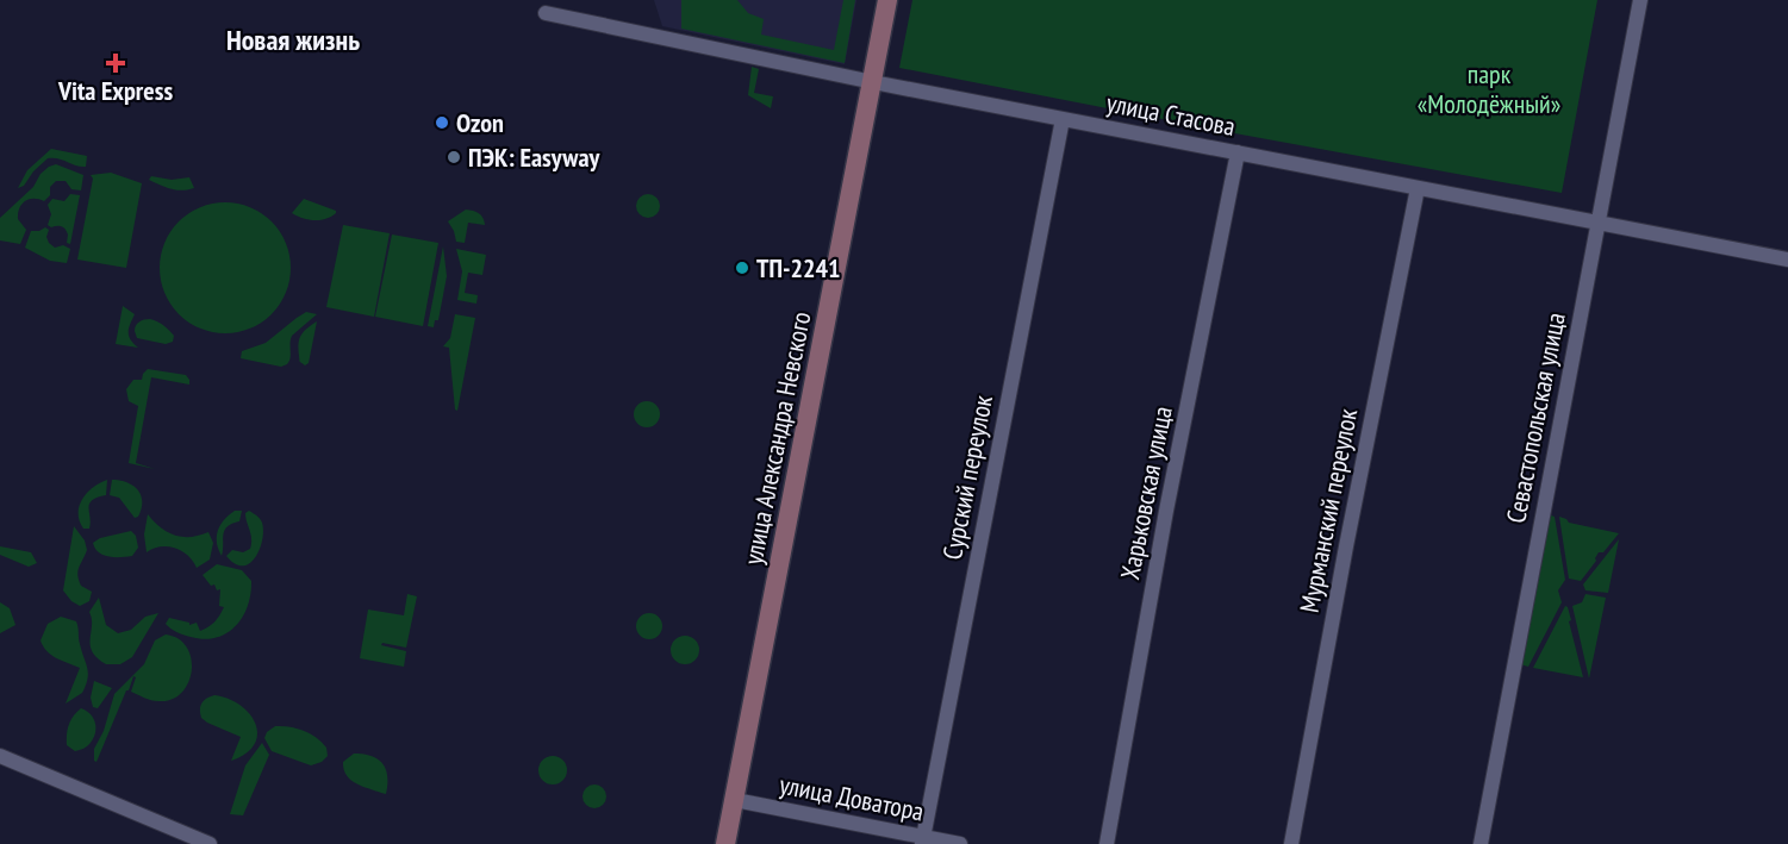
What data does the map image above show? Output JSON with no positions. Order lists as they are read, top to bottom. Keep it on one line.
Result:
{"streets":{"street":["улица Стасова","Севастопольская улица","улица Александра Невского","Сурский переулок","Харьковская улица","Мурманский переулок","улица Доватора"]},"crossings":[["улица Стасова","Севастопольская улица"],["улица Стасова","улица Александра Невского"],["улица Стасова","Сурский переулок"],["улица Стасова","Харьковская улица"],["улица Стасова","Мурманский переулок"],["улица Александра Невского","улица Доватора"],["Сурский переулок","улица Доватора"]],"districts":["Новая жизнь"],"parks":["парк «Молодёжный»"],"places":{"health":["Vita Express"],"other":["Ozon","ПЭК: Easyway","ТП-2241"]}}
